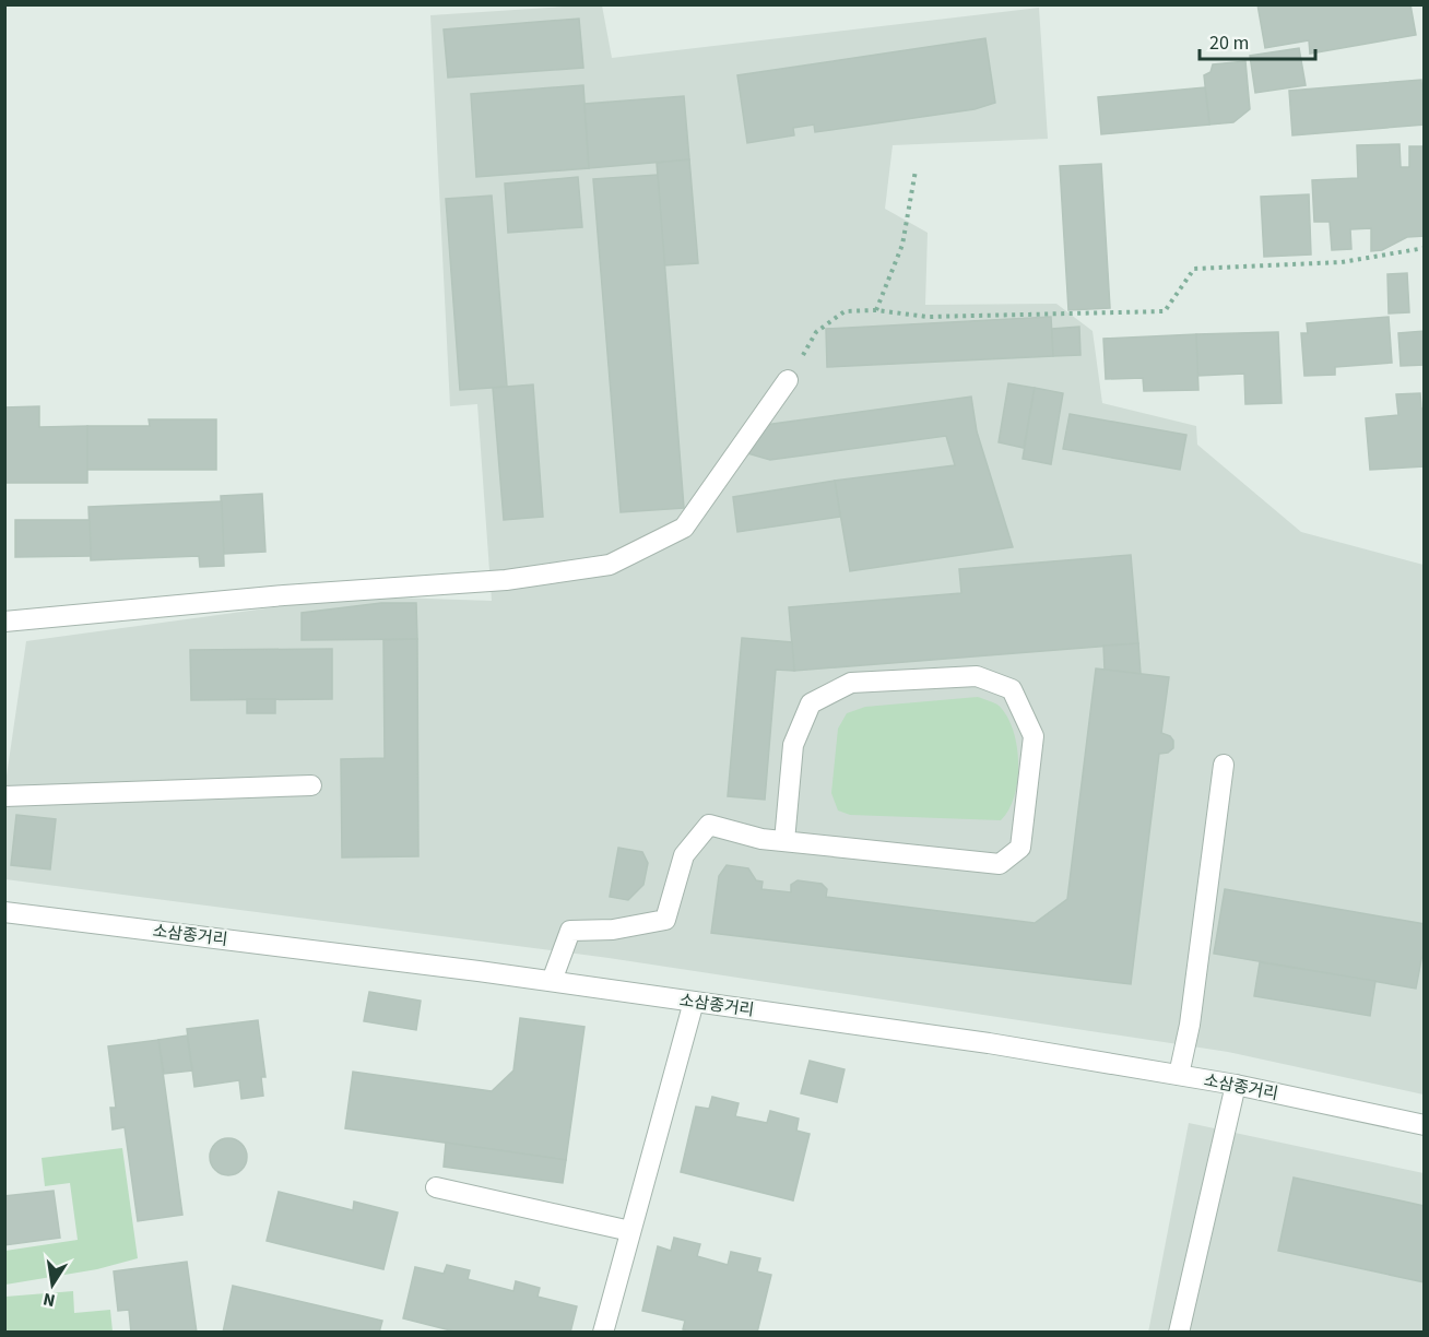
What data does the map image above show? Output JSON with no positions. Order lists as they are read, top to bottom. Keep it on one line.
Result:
{"streets":{"street":["소삼종거리"]},"scale_bar":"20 m","north":"bottom"}
